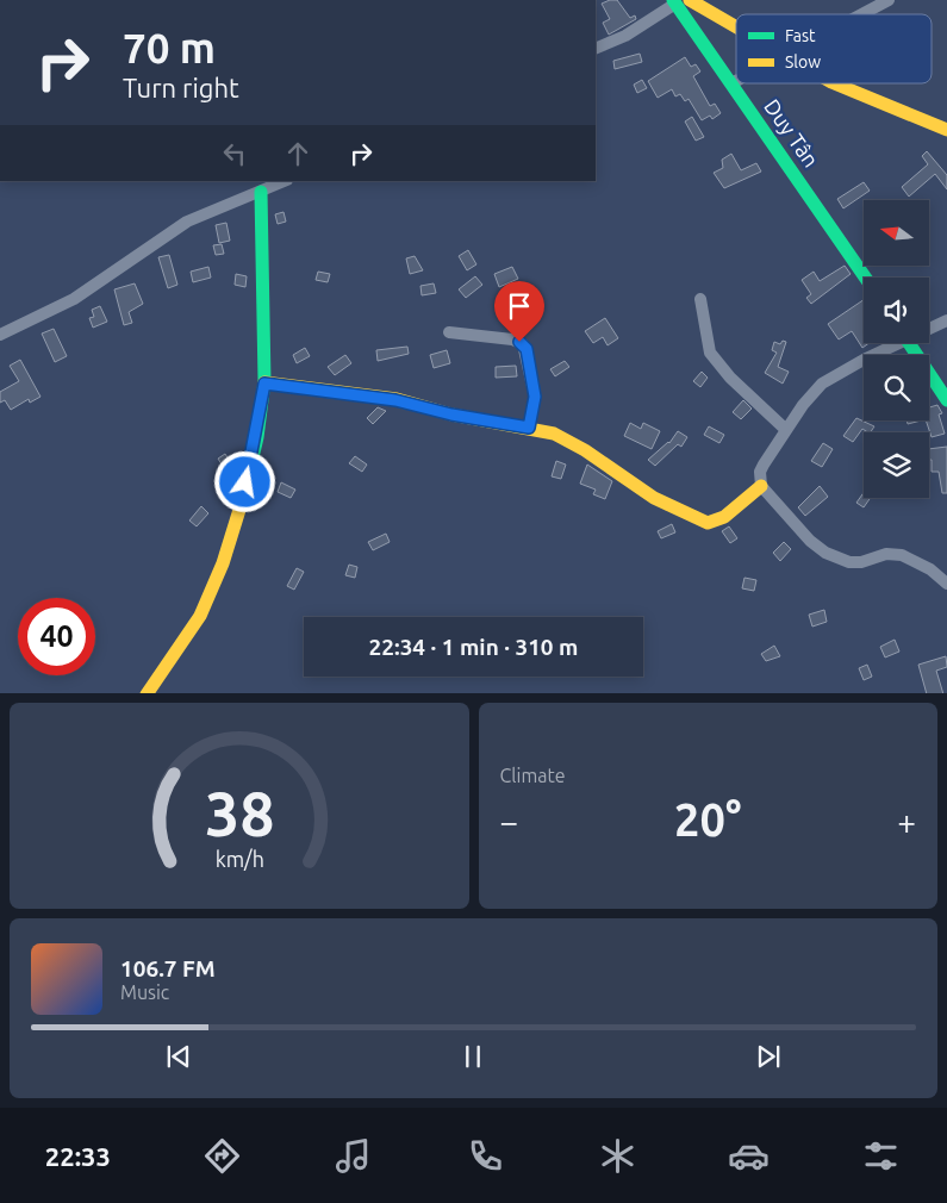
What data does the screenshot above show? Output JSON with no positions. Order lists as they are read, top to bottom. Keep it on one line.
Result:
{"streets":{"main road":["Duy Tân"]},"legend":["Fast","Slow"],"north":"left","page":{"turn":["70 m","Turn right"],"limit":"40","trip":"22:34 · 1 min · 310 m","tile":"Climate","heat":["−","20°","+"],"song":["106.7 FM","Music"],"tabs":"22:33","gauge":["38","km/h"]}}
